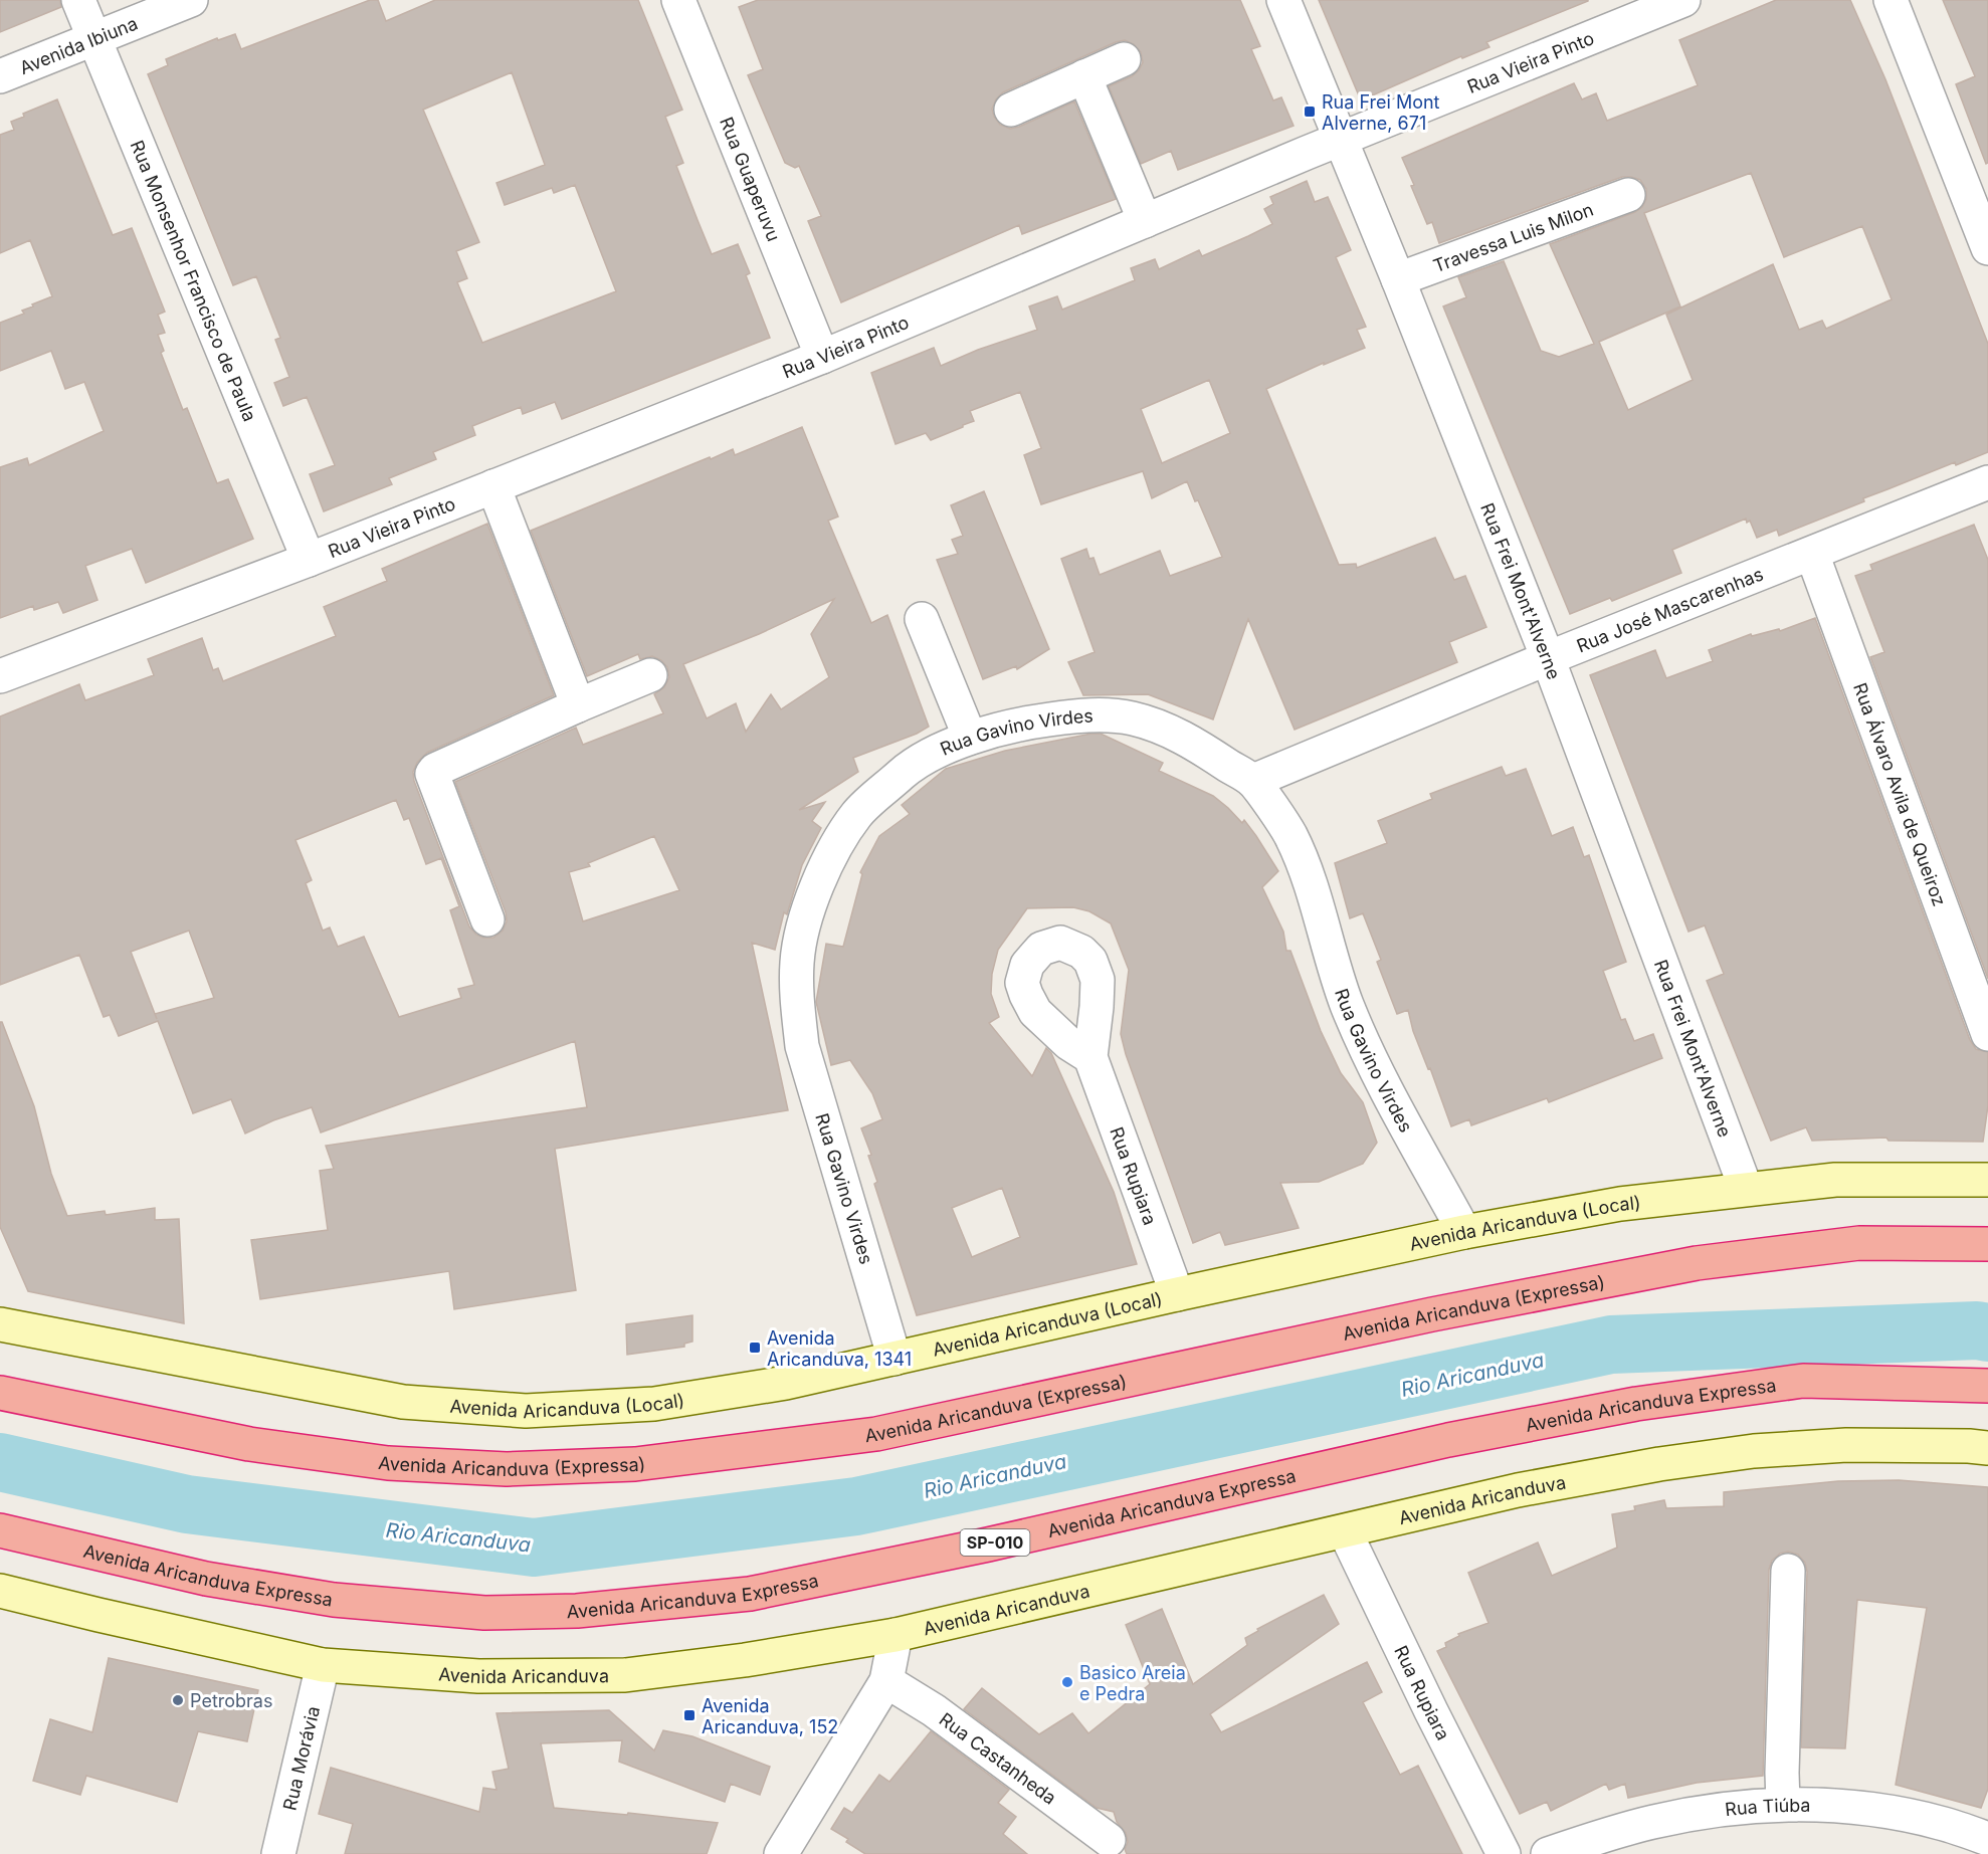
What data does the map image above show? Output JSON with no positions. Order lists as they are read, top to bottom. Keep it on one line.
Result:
{"streets":{"highway":["Avenida Aricanduva (Expressa)","Avenida Aricanduva Expressa","SP-010"],"main road":["Avenida Aricanduva (Local)","Avenida Aricanduva"],"street":["Avenida Ibiuna","Rua Vieira Pinto","Rua Guaperuvu","Travessa Luis Milon","Rua Monsenhor Francisco de Paula","Rua Frei Mont'Alverne","Rua José Mascarenhas","Rua Gavino Virdes","Rua Álvaro Avila de Queiroz","Rua Rupiara","Rua Castanheda","Rua Morávia","Rua Tiúba"]},"crossings":[["Avenida Ibiuna","Rua Monsenhor Francisco de Paula"],["Rua Vieira Pinto","Rua Guaperuvu"],["Rua Vieira Pinto","Rua Monsenhor Francisco de Paula"],["Rua Vieira Pinto","Rua Frei Mont'Alverne"],["Travessa Luis Milon","Rua Frei Mont'Alverne"],["Rua Frei Mont'Alverne","Rua José Mascarenhas"],["Rua Frei Mont'Alverne","Avenida Aricanduva (Local)"],["Rua José Mascarenhas","Rua Gavino Virdes"],["Rua José Mascarenhas","Rua Álvaro Avila de Queiroz"],["Rua Gavino Virdes","Avenida Aricanduva (Local)"],["Rua Rupiara","Avenida Aricanduva (Local)"],["Rua Rupiara","Avenida Aricanduva"],["Avenida Aricanduva","Rua Morávia"]],"water":["Rio Aricanduva"],"places":{"transit":["Rua Frei Mont Alverne, 671","Avenida Aricanduva, 1341","Avenida Aricanduva, 152"],"other":["Basico Areia e Pedra","Petrobras"]}}
